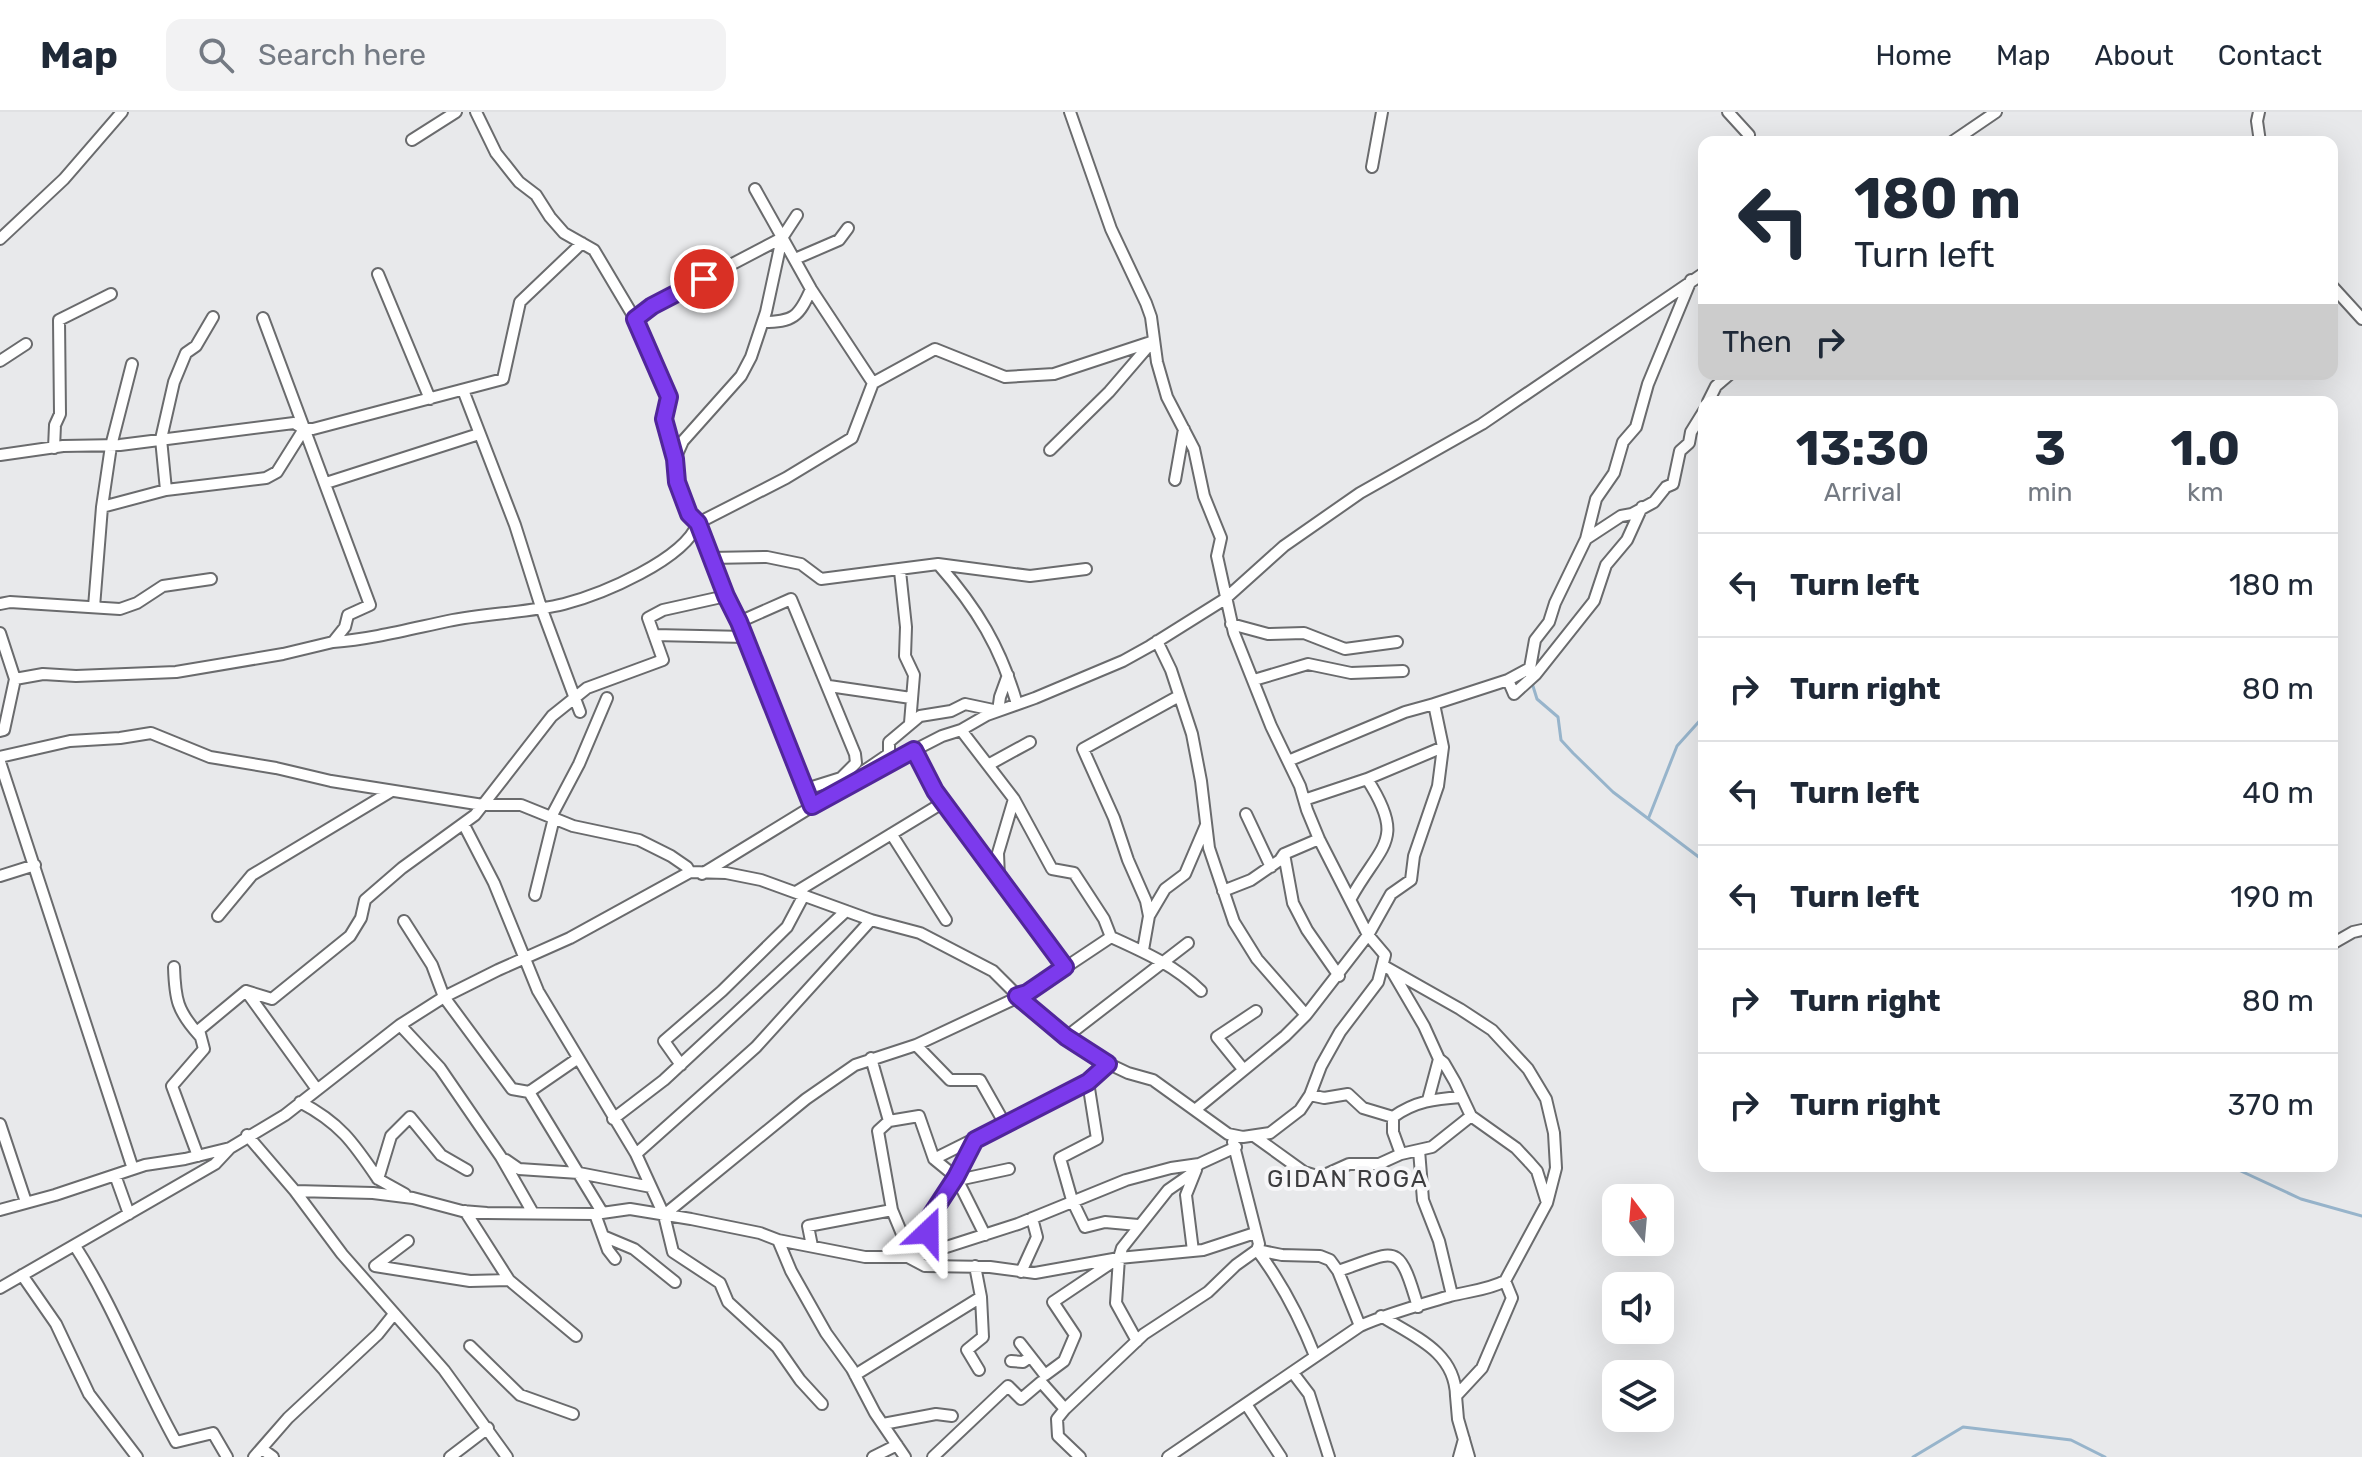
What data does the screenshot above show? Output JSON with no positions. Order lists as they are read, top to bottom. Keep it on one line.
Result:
{"districts":["GIDAN ROGA"],"north":"top","page":{"header":"Map","search":"Search here","nav":["Home","Map","About","Contact"],"turn":["180 m","Turn left"],"then":"Then","eta":["13:30","Arrival","3","min","1.0","km"],"list":[{"name":"Turn left","value":"180 m"},{"name":"Turn right","value":"80 m"},{"name":"Turn left","value":"40 m"},{"name":"Turn left","value":"190 m"},{"name":"Turn right","value":"80 m"},{"name":"Turn right","value":"370 m"}]}}
